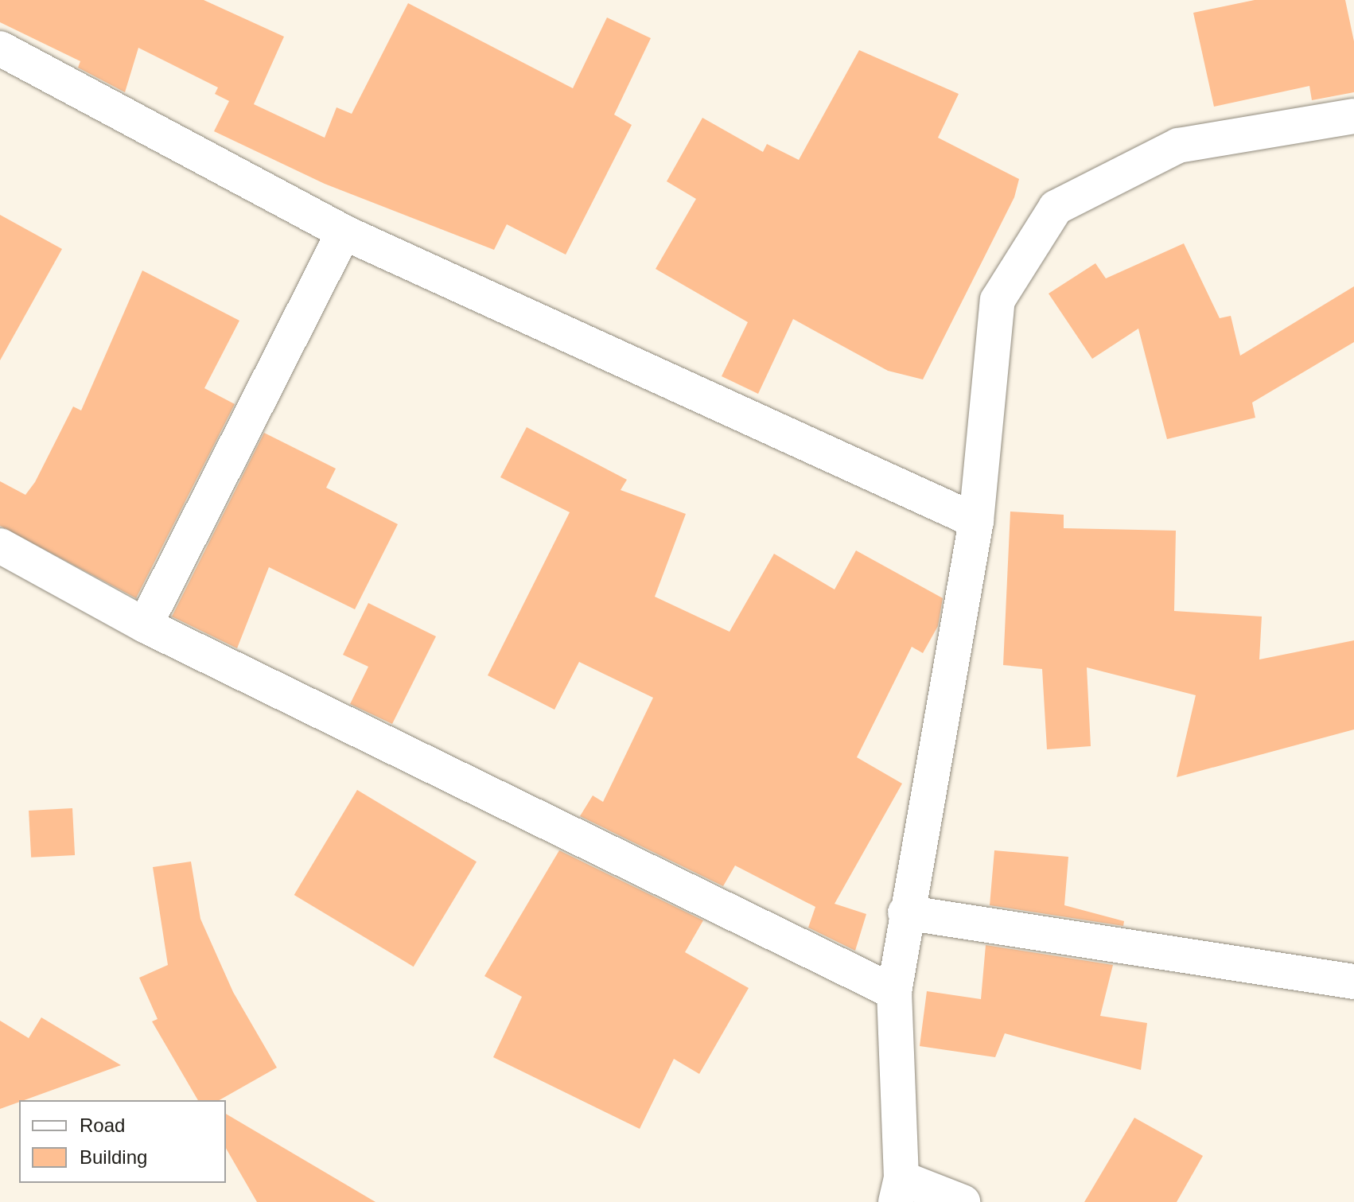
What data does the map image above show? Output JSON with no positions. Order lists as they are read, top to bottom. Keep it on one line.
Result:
{"legend":["Road","Building"]}
